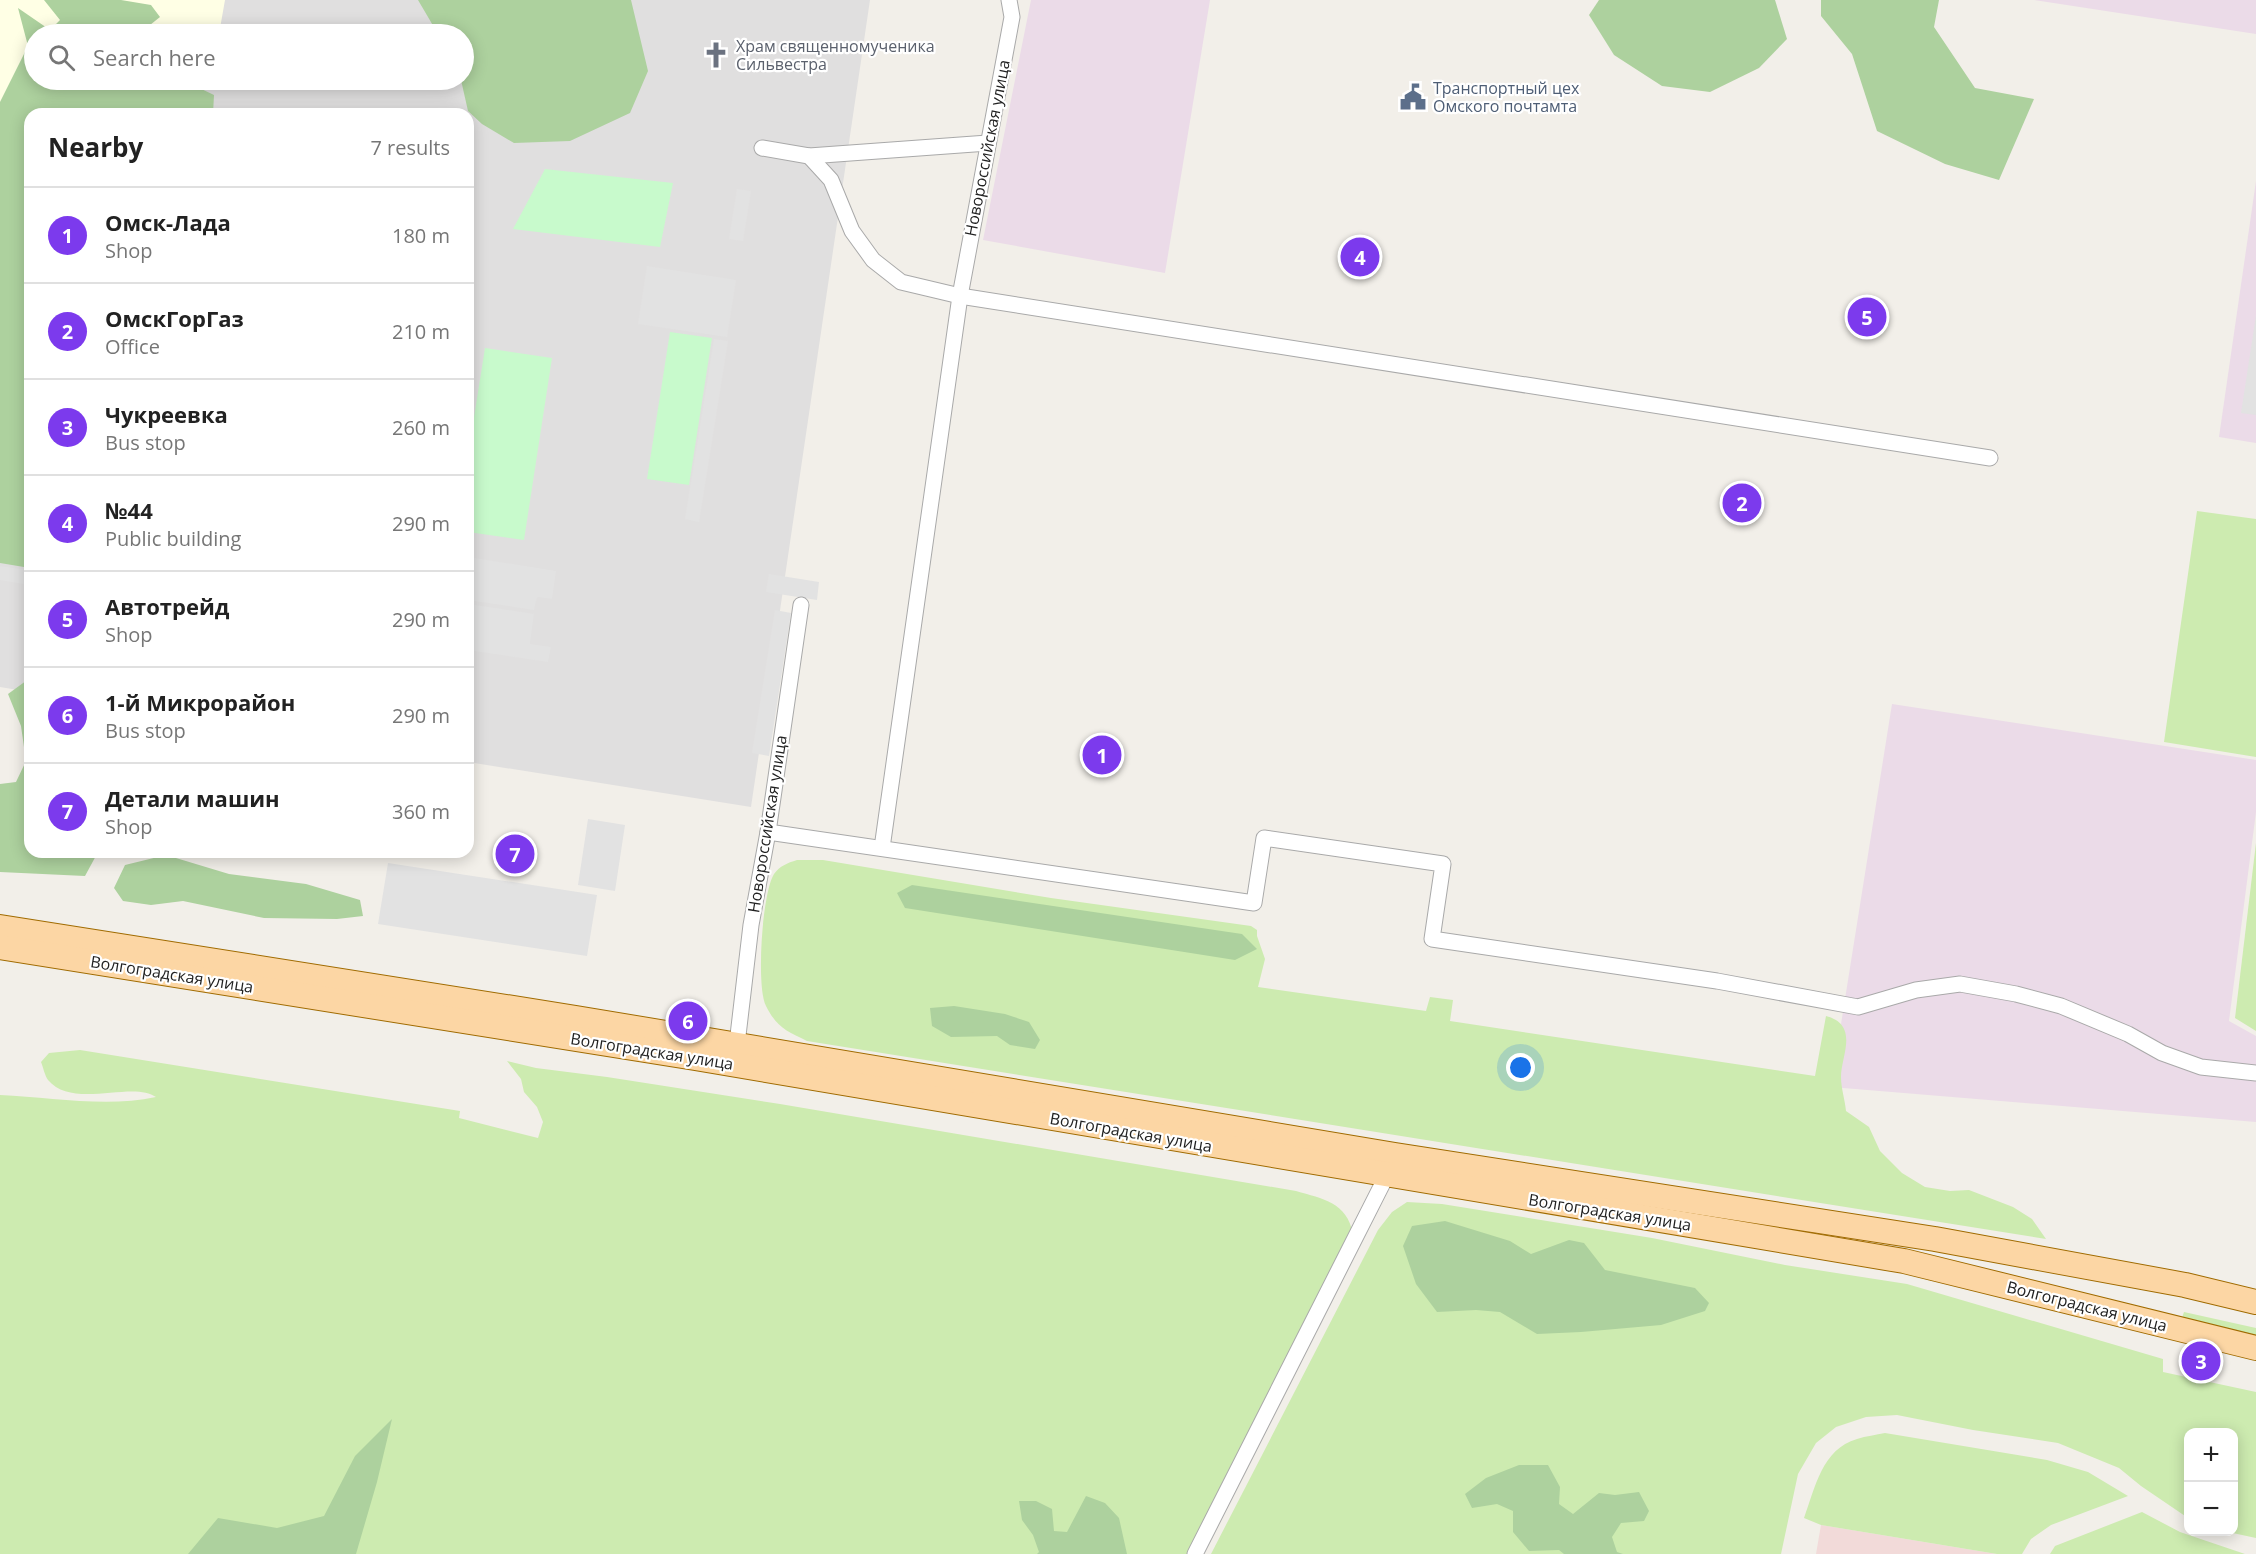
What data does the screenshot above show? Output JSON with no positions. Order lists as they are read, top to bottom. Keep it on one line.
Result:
{"streets":{"main road":["Волгоградская улица"],"street":["Новороссийская улица"]},"crossings":[["Новороссийская улица","Волгоградская улица"]],"places":{"church":["Храм священномученика Сильвестра"],"public building":["Транспортный цех Омского почтамта"]},"page":{"search":"Search here","heading":["Nearby","7 results"],"list":[{"mark":"1","name":"Омск-Лада","note":"Shop","value":"180 m"},{"mark":"2","name":"ОмскГорГаз","note":"Office","value":"210 m"},{"mark":"3","name":"Чукреевка","note":"Bus stop","value":"260 m"},{"mark":"4","name":"№44","note":"Public building","value":"290 m"},{"mark":"5","name":"Автотрейд","note":"Shop","value":"290 m"},{"mark":"6","name":"1-й Микрорайон","note":"Bus stop","value":"290 m"},{"mark":"7","name":"Детали машин","note":"Shop","value":"360 m"}],"pins":["4","5","2","1","7","6","3"],"map_buttons":["+","−"]}}
